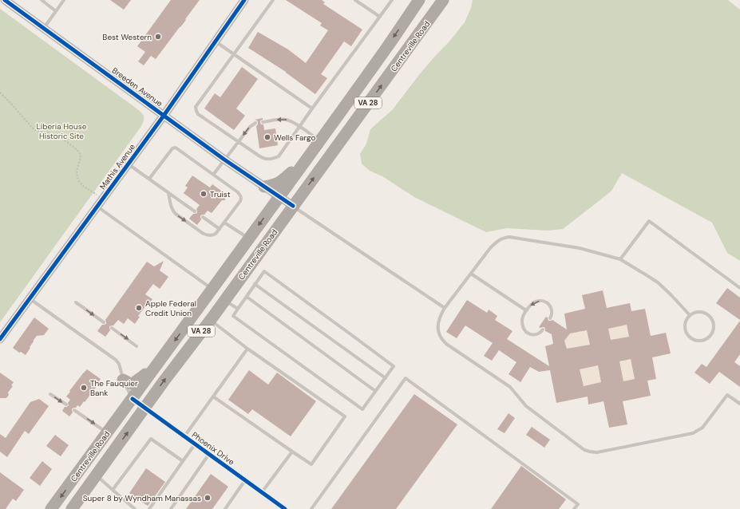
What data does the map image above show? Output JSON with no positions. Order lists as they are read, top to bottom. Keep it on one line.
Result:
{"streets":{"highway":["Centreville Road","VA 28"],"street":["Breeden Avenue","Mathis Avenue","Phoenix Drive"]},"crossings":[["Centreville Road","Breeden Avenue"],["Centreville Road","Phoenix Drive"],["Breeden Avenue","Mathis Avenue"]],"parks":["Liberia House Historic Site"],"places":["Best Western","Wells Fargo","Truist","Apple Federal Credit Union","The Fauquier Bank","Super 8 by Wyndham Manassas"]}
